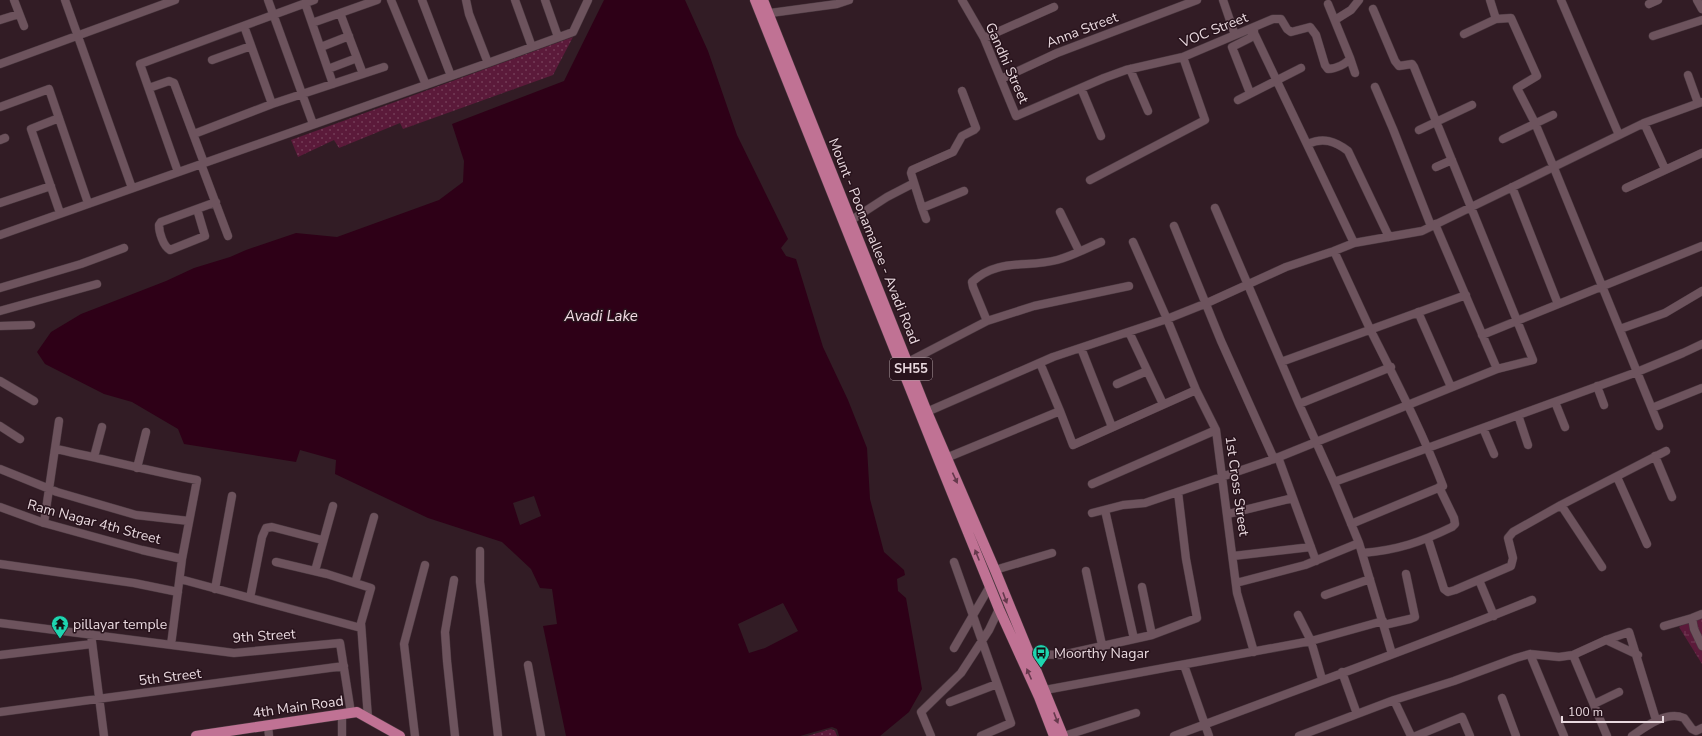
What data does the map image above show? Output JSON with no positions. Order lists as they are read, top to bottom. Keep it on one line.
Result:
{"streets":{"main road":["Mount - Poonamallee - Avadi Road","SH55","4th Main Road"],"street":["Anna Street","VOC Street","Gandhi Street","1st Cross Street","Ram Nagar 4th Street","9th Street","5th Street"]},"crossings":[["Anna Street","Gandhi Street"],["VOC Street","Gandhi Street"],["9th Street","5th Street"],["9th Street","4th Main Road"]],"water":["Avadi Lake"],"places":{"temple":["pillayar temple"],"bus stop":["Moorthy Nagar"]},"scale_bar":"100 m"}
